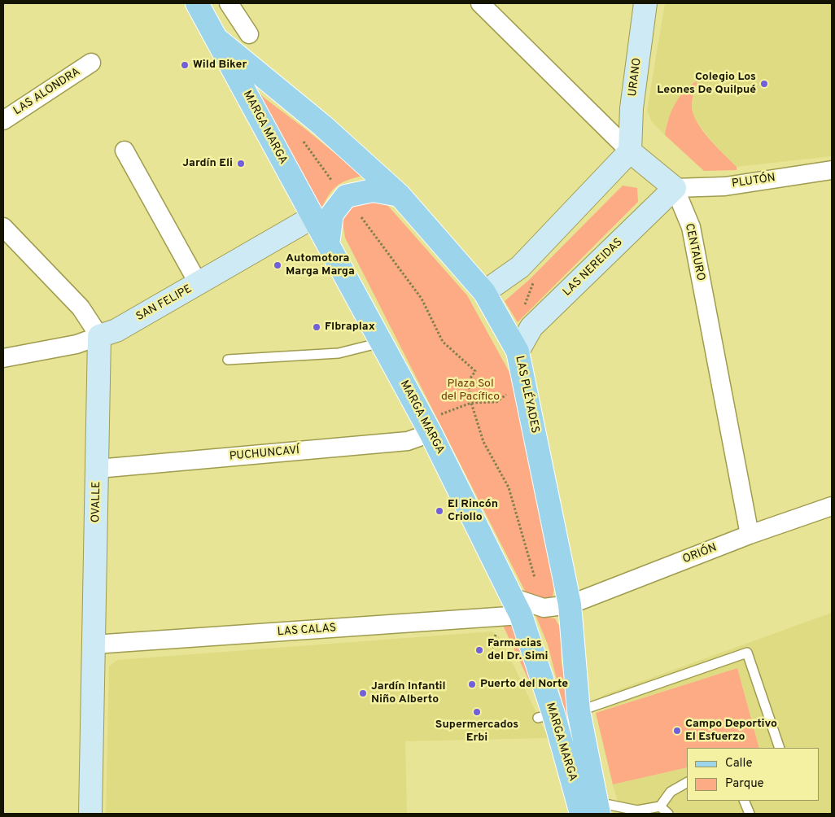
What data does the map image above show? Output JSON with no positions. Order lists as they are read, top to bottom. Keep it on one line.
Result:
{"streets":{"main road":["MARGA MARGA","LAS PLÉYADES"],"street":["URANO","LAS ALONDRA","PLUTÓN","CENTAURO","LAS NEREIDAS","SAN FELIPE","PUCHUNCAVÍ","OVALLE","ORIÓN","LAS CALAS"]},"crossings":[["URANO","CENTAURO"],["MARGA MARGA","SAN FELIPE"],["MARGA MARGA","LAS PLÉYADES"],["MARGA MARGA","PUCHUNCAVÍ"],["MARGA MARGA","ORIÓN"],["MARGA MARGA","LAS CALAS"],["PLUTÓN","CENTAURO"],["PLUTÓN","LAS NEREIDAS"],["CENTAURO","LAS NEREIDAS"],["CENTAURO","ORIÓN"],["LAS NEREIDAS","LAS PLÉYADES"],["SAN FELIPE","OVALLE"],["LAS PLÉYADES","ORIÓN"],["PUCHUNCAVÍ","OVALLE"],["OVALLE","LAS CALAS"],["ORIÓN","LAS CALAS"]],"parks":["Plaza Sol del Pacífico"],"places":["Wild Biker","Colegio Los Leones De Quilpué","Jardín Eli","Automotora Marga Marga","FIbraplax","El Rincón Criollo","Farmacias del Dr. Simi","Puerto del Norte","Jardín Infantil Niño Alberto","Supermercados Erbi","Campo Deportivo El Esfuerzo"],"legend":["Calle","Parque"]}
